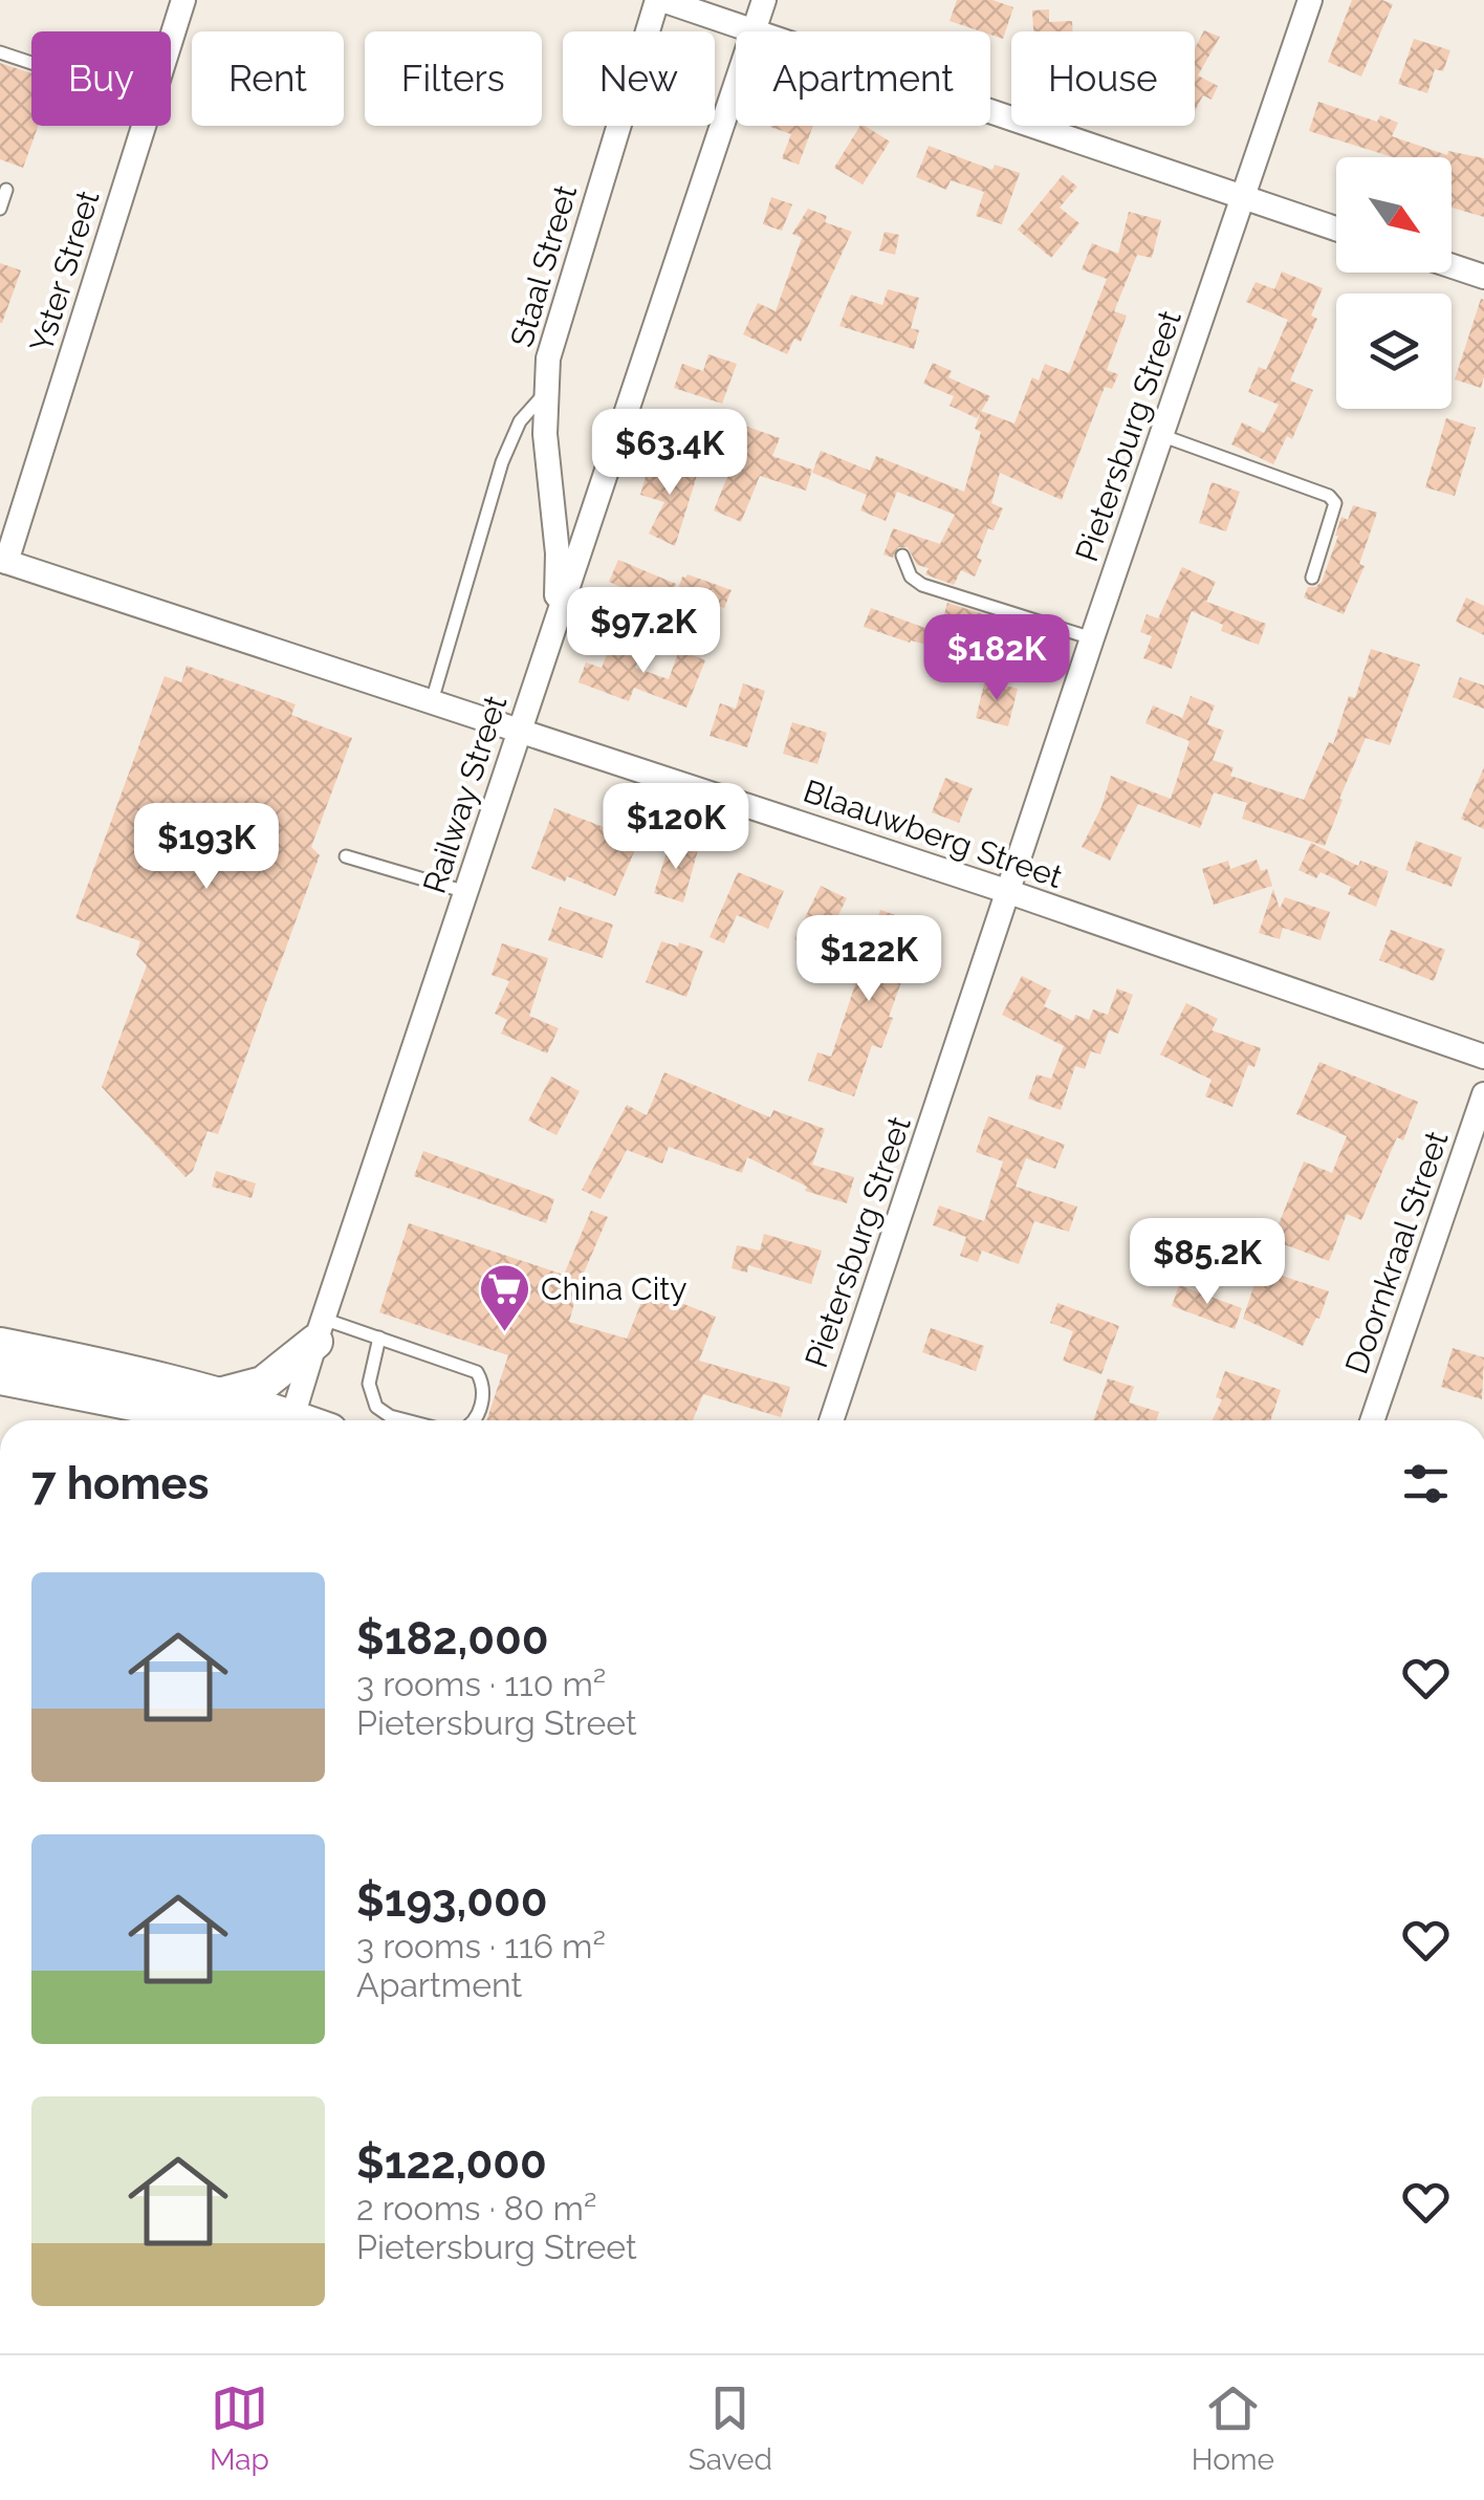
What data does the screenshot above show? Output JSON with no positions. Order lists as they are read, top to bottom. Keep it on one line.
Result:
{"streets":{"street":["Staal Street","Yster Street","Pietersburg Street","Railway Street","Blaauwberg Street","Doornkraal Street"]},"crossings":[["Staal Street","Railway Street"],["Yster Street","Blaauwberg Street"],["Pietersburg Street","Blaauwberg Street"],["Railway Street","Blaauwberg Street"]],"places":{"supermarket":["China City"]},"north":"bottom right","page":{"chip":["Buy","Rent","Filters","New","Apartment","House"],"price":["$63.4K","$97.2K","$182K","$120K","$193K","$122K","$85.2K"],"heading":"7 homes","list":[{"name":"$182,000","note":"3 rooms · 110 m² · Pietersburg Street"},{"name":"$193,000","note":"3 rooms · 116 m² · Apartment"},{"name":"$122,000","note":"2 rooms · 80 m² · Pietersburg Street"}],"tabs":["Map","Saved","Home"]}}
